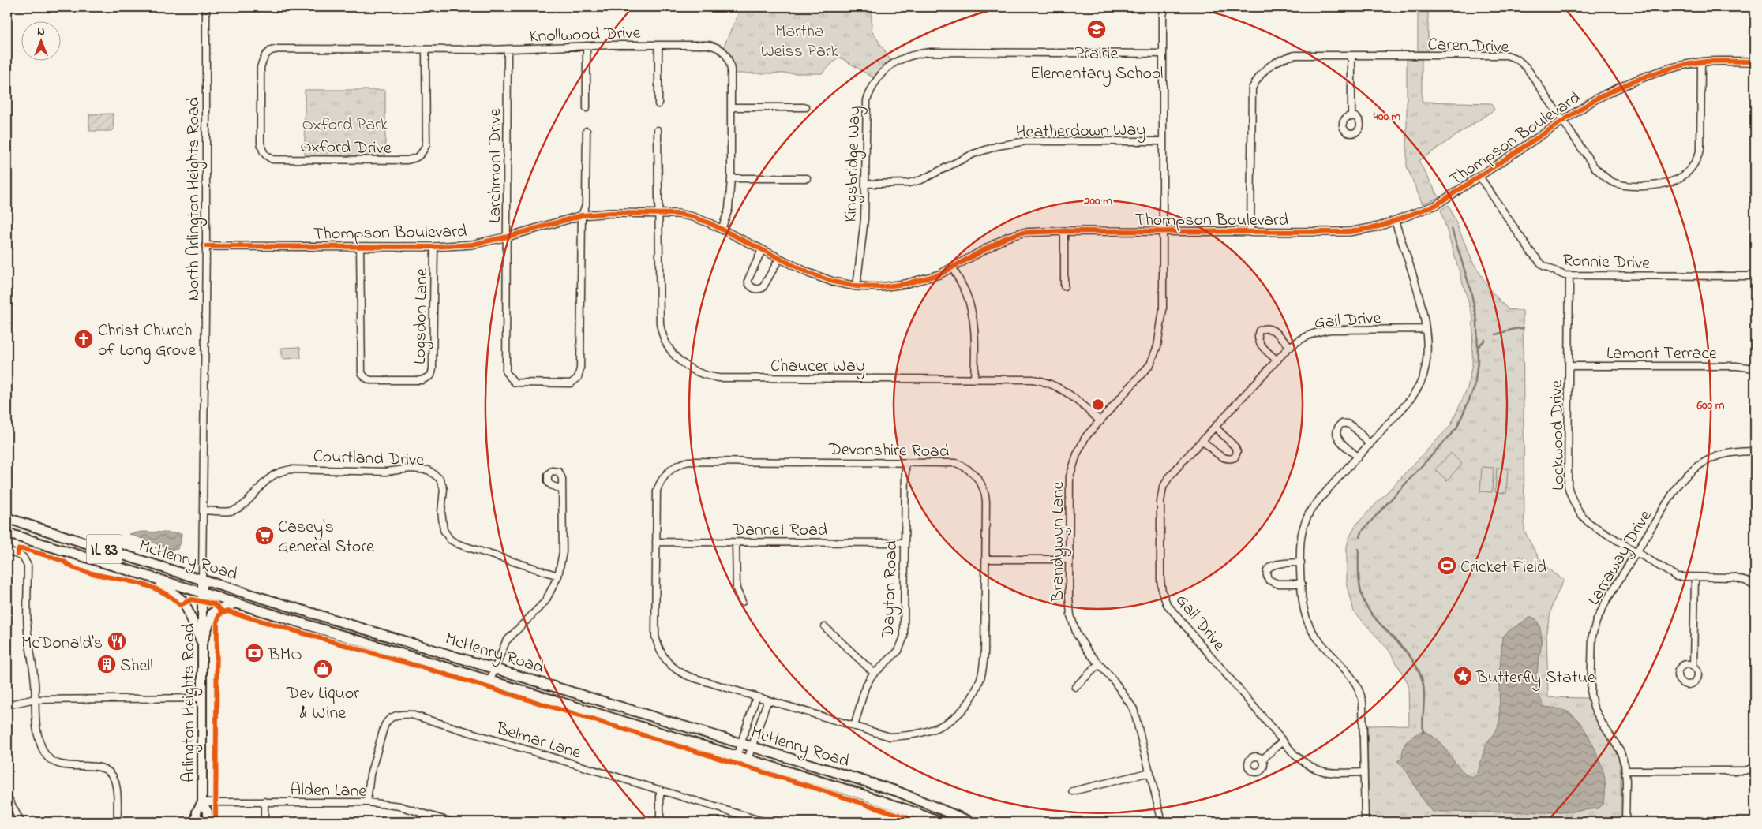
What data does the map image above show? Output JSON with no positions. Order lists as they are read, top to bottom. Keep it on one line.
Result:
{"streets":{"main road":["IL 83","McHenry Road","Arlington Heights Road"],"street":["Knollwood Drive","Caren Drive","Heatherdown Way","Thompson Boulevard","Oxford Drive","Kingsbridge Way","Larchmont Drive","North Arlington Heights Road","Ronnie Drive","Logsdon Lane","Gail Drive","Lamont Terrace","Chaucer Way","Lockwood Drive","Devonshire Road","Courtland Drive","Dannet Road","Brandywyn Lane","Larraway Drive","Dayton Road","Belmar Lane","Alden Lane"]},"crossings":[["Knollwood Drive","Thompson Boulevard"],["Knollwood Drive","Oxford Drive"],["Knollwood Drive","Larchmont Drive"],["Caren Drive","Thompson Boulevard"],["Heatherdown Way","Kingsbridge Way"],["Heatherdown Way","Brandywyn Lane"],["Thompson Boulevard","Kingsbridge Way"],["Thompson Boulevard","Larchmont Drive"],["Thompson Boulevard","North Arlington Heights Road"],["Thompson Boulevard","Ronnie Drive"],["Thompson Boulevard","Logsdon Lane"],["Thompson Boulevard","Chaucer Way"],["Thompson Boulevard","Brandywyn Lane"],["Kingsbridge Way","Brandywyn Lane"],["North Arlington Heights Road","Courtland Drive"],["North Arlington Heights Road","McHenry Road"],["North Arlington Heights Road","Arlington Heights Road"],["Ronnie Drive","Lockwood Drive"],["Lamont Terrace","Lockwood Drive"],["Chaucer Way","Brandywyn Lane"],["Lockwood Drive","Larraway Drive"],["Devonshire Road","Dannet Road"],["Devonshire Road","Dayton Road"],["Dannet Road","Dayton Road"],["McHenry Road","Arlington Heights Road"],["Arlington Heights Road","Alden Lane"],["Belmar Lane","Alden Lane"]],"parks":["Martha Weiss Park","Oxford Park"],"places":{"school or university":["Prairie Elementary School"],"church":["Christ Church of Long Grove"],"supermarket":["Casey's General Store"],"sports":["Cricket Field"],"restaurant":["McDonald's"],"bank":["BMO"],"building":["Shell"],"shop":["Dev Liquor & Wine"],"place":["Butterfly Statue"]},"north":"top","rings":["400 m","200 m","600 m"]}
